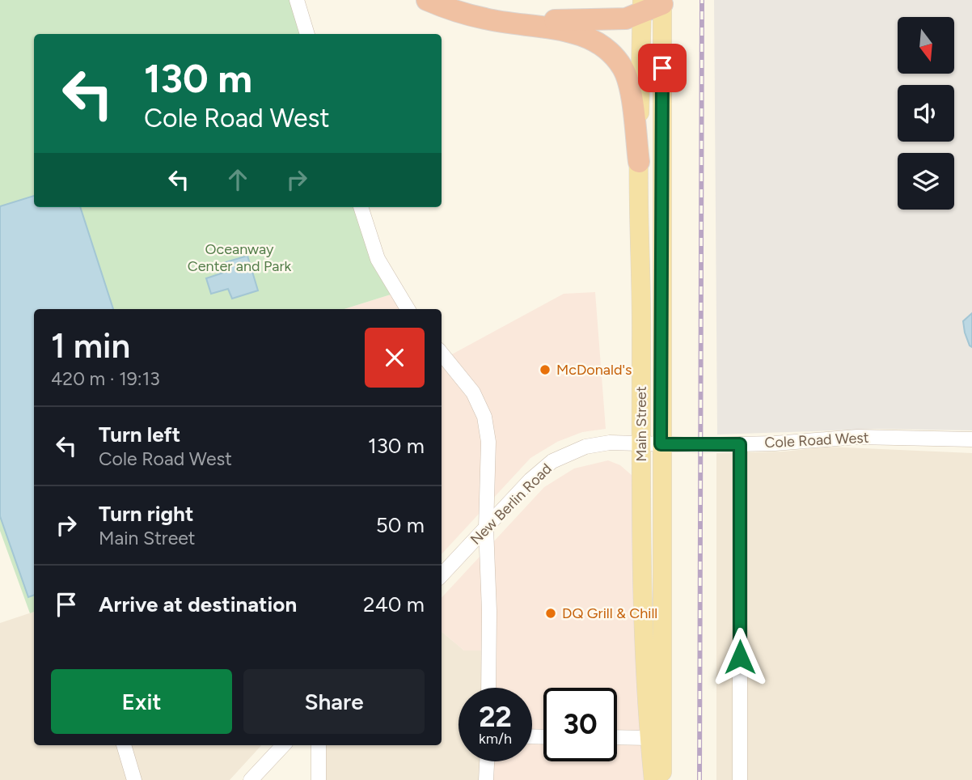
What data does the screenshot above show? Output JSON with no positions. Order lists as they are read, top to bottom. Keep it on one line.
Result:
{"streets":{"main road":["Main Street"],"street":["Cole Road West","New Berlin Road"]},"crossings":[["Main Street","Cole Road West"],["Main Street","New Berlin Road"],["Cole Road West","New Berlin Road"]],"parks":["Oceanway Center and Park"],"places":["McDonald's","DQ Grill & Chill"],"north":"bottom","page":{"turn":["130 m","Cole Road West"],"heading":["1 min","420 m · 19:13"],"list":[{"name":"Turn left","note":"Cole Road West","value":"130 m"},{"name":"Turn right","note":"Main Street","value":"50 m"},{"name":"Arrive at destination","value":"240 m"}],"buttons":["Exit","Share"],"speed":"22 km/h","limit":"30"}}
